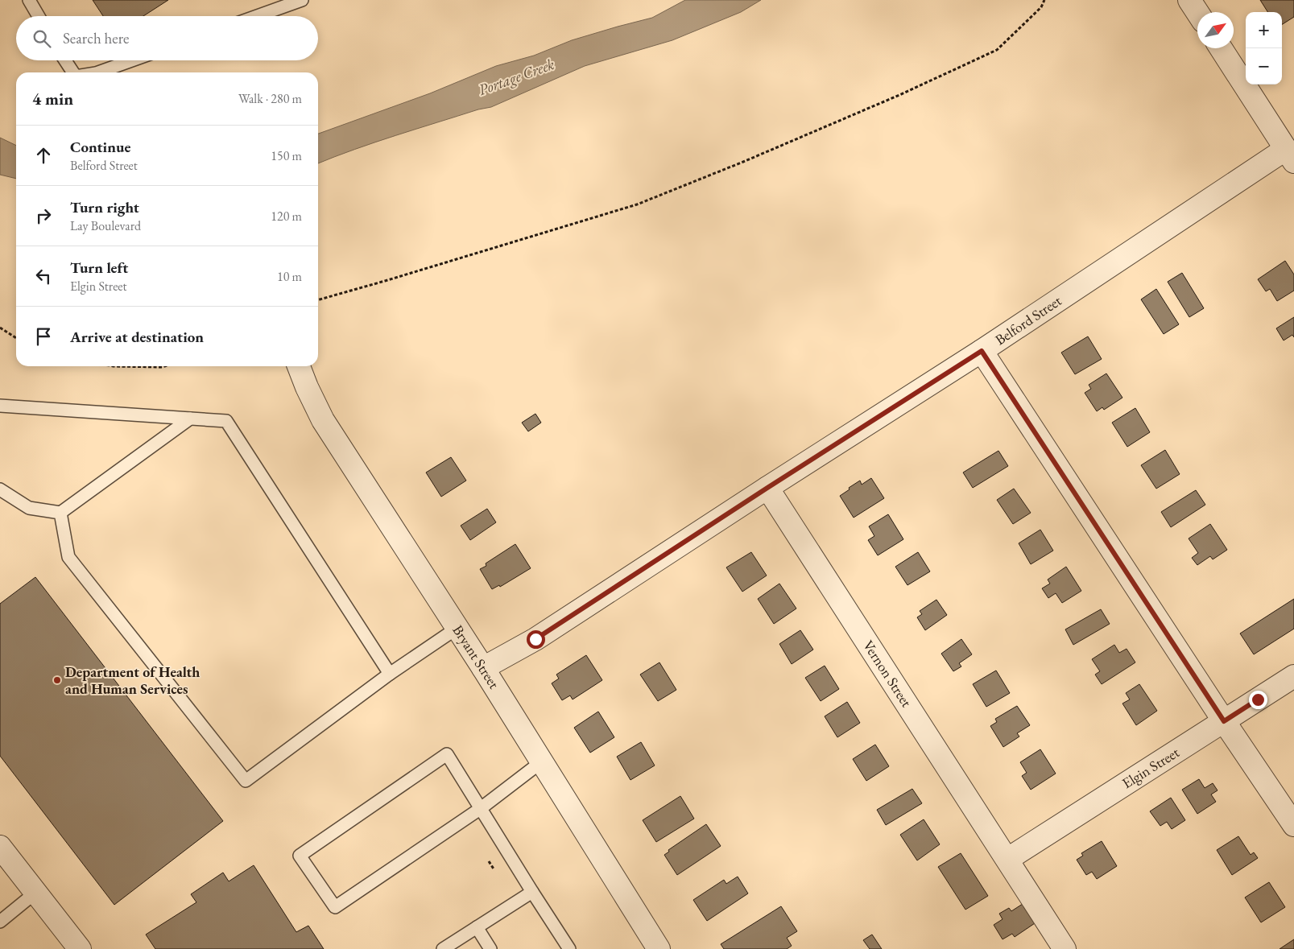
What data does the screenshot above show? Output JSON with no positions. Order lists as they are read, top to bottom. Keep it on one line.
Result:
{"streets":{"street":["Belford Street","Bryant Street","Vernon Street","Elgin Street"]},"crossings":[["Belford Street","Bryant Street"],["Belford Street","Vernon Street"],["Vernon Street","Elgin Street"]],"water":["Portage Creek"],"places":["Department of Health and Human Services"],"north":"top right","page":{"map_buttons":["+","−"],"search":"Search here","heading":["4 min","Walk · 280 m"],"list":[["Continue","Belford Street","150 m"],["Turn right","Lay Boulevard","120 m"],["Turn left","Elgin Street","10 m"],"Arrive at destination"]}}
